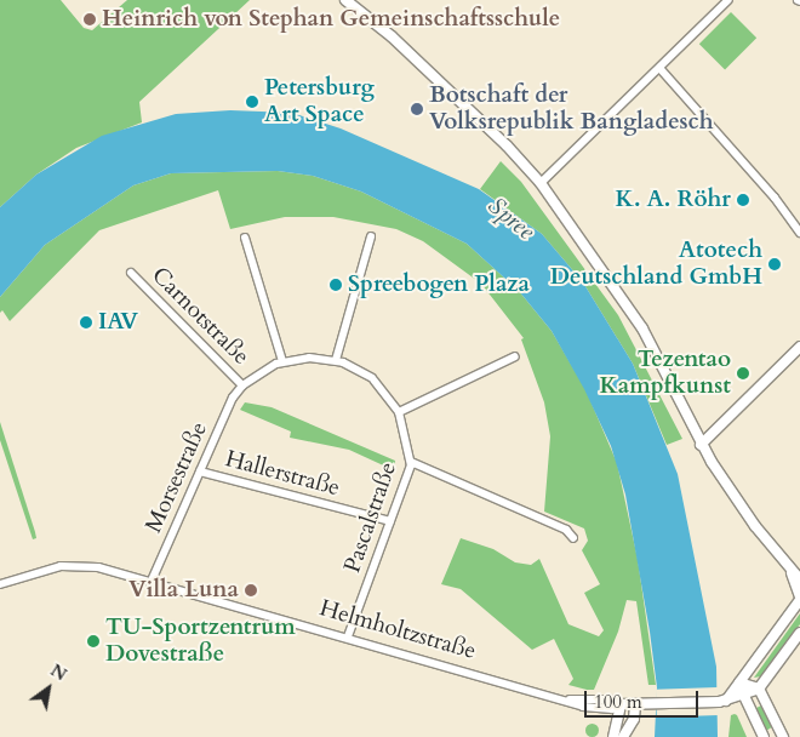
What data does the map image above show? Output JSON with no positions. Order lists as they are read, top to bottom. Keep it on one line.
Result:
{"streets":{"main road":["Helmholtzstraße"],"street":["Carnotstraße","Hallerstraße","Morsestraße","Pascalstraße"]},"crossings":[["Carnotstraße","Morsestraße"],["Carnotstraße","Pascalstraße"],["Hallerstraße","Morsestraße"],["Hallerstraße","Pascalstraße"],["Morsestraße","Pascalstraße"],["Morsestraße","Helmholtzstraße"],["Pascalstraße","Helmholtzstraße"]],"water":["Spree"],"places":["Heinrich von Stephan Gemeinschaftsschule","Petersburg Art Space","Botschaft der Volksrepublik Bangladesch","K. A. Röhr","Atotech Deutschland GmbH","Spreebogen Plaza","IAV","Tezentao Kampfkunst","Villa Luna","TU-Sportzentrum Dovestraße"],"scale_bar":"100 m","north":"top right"}
